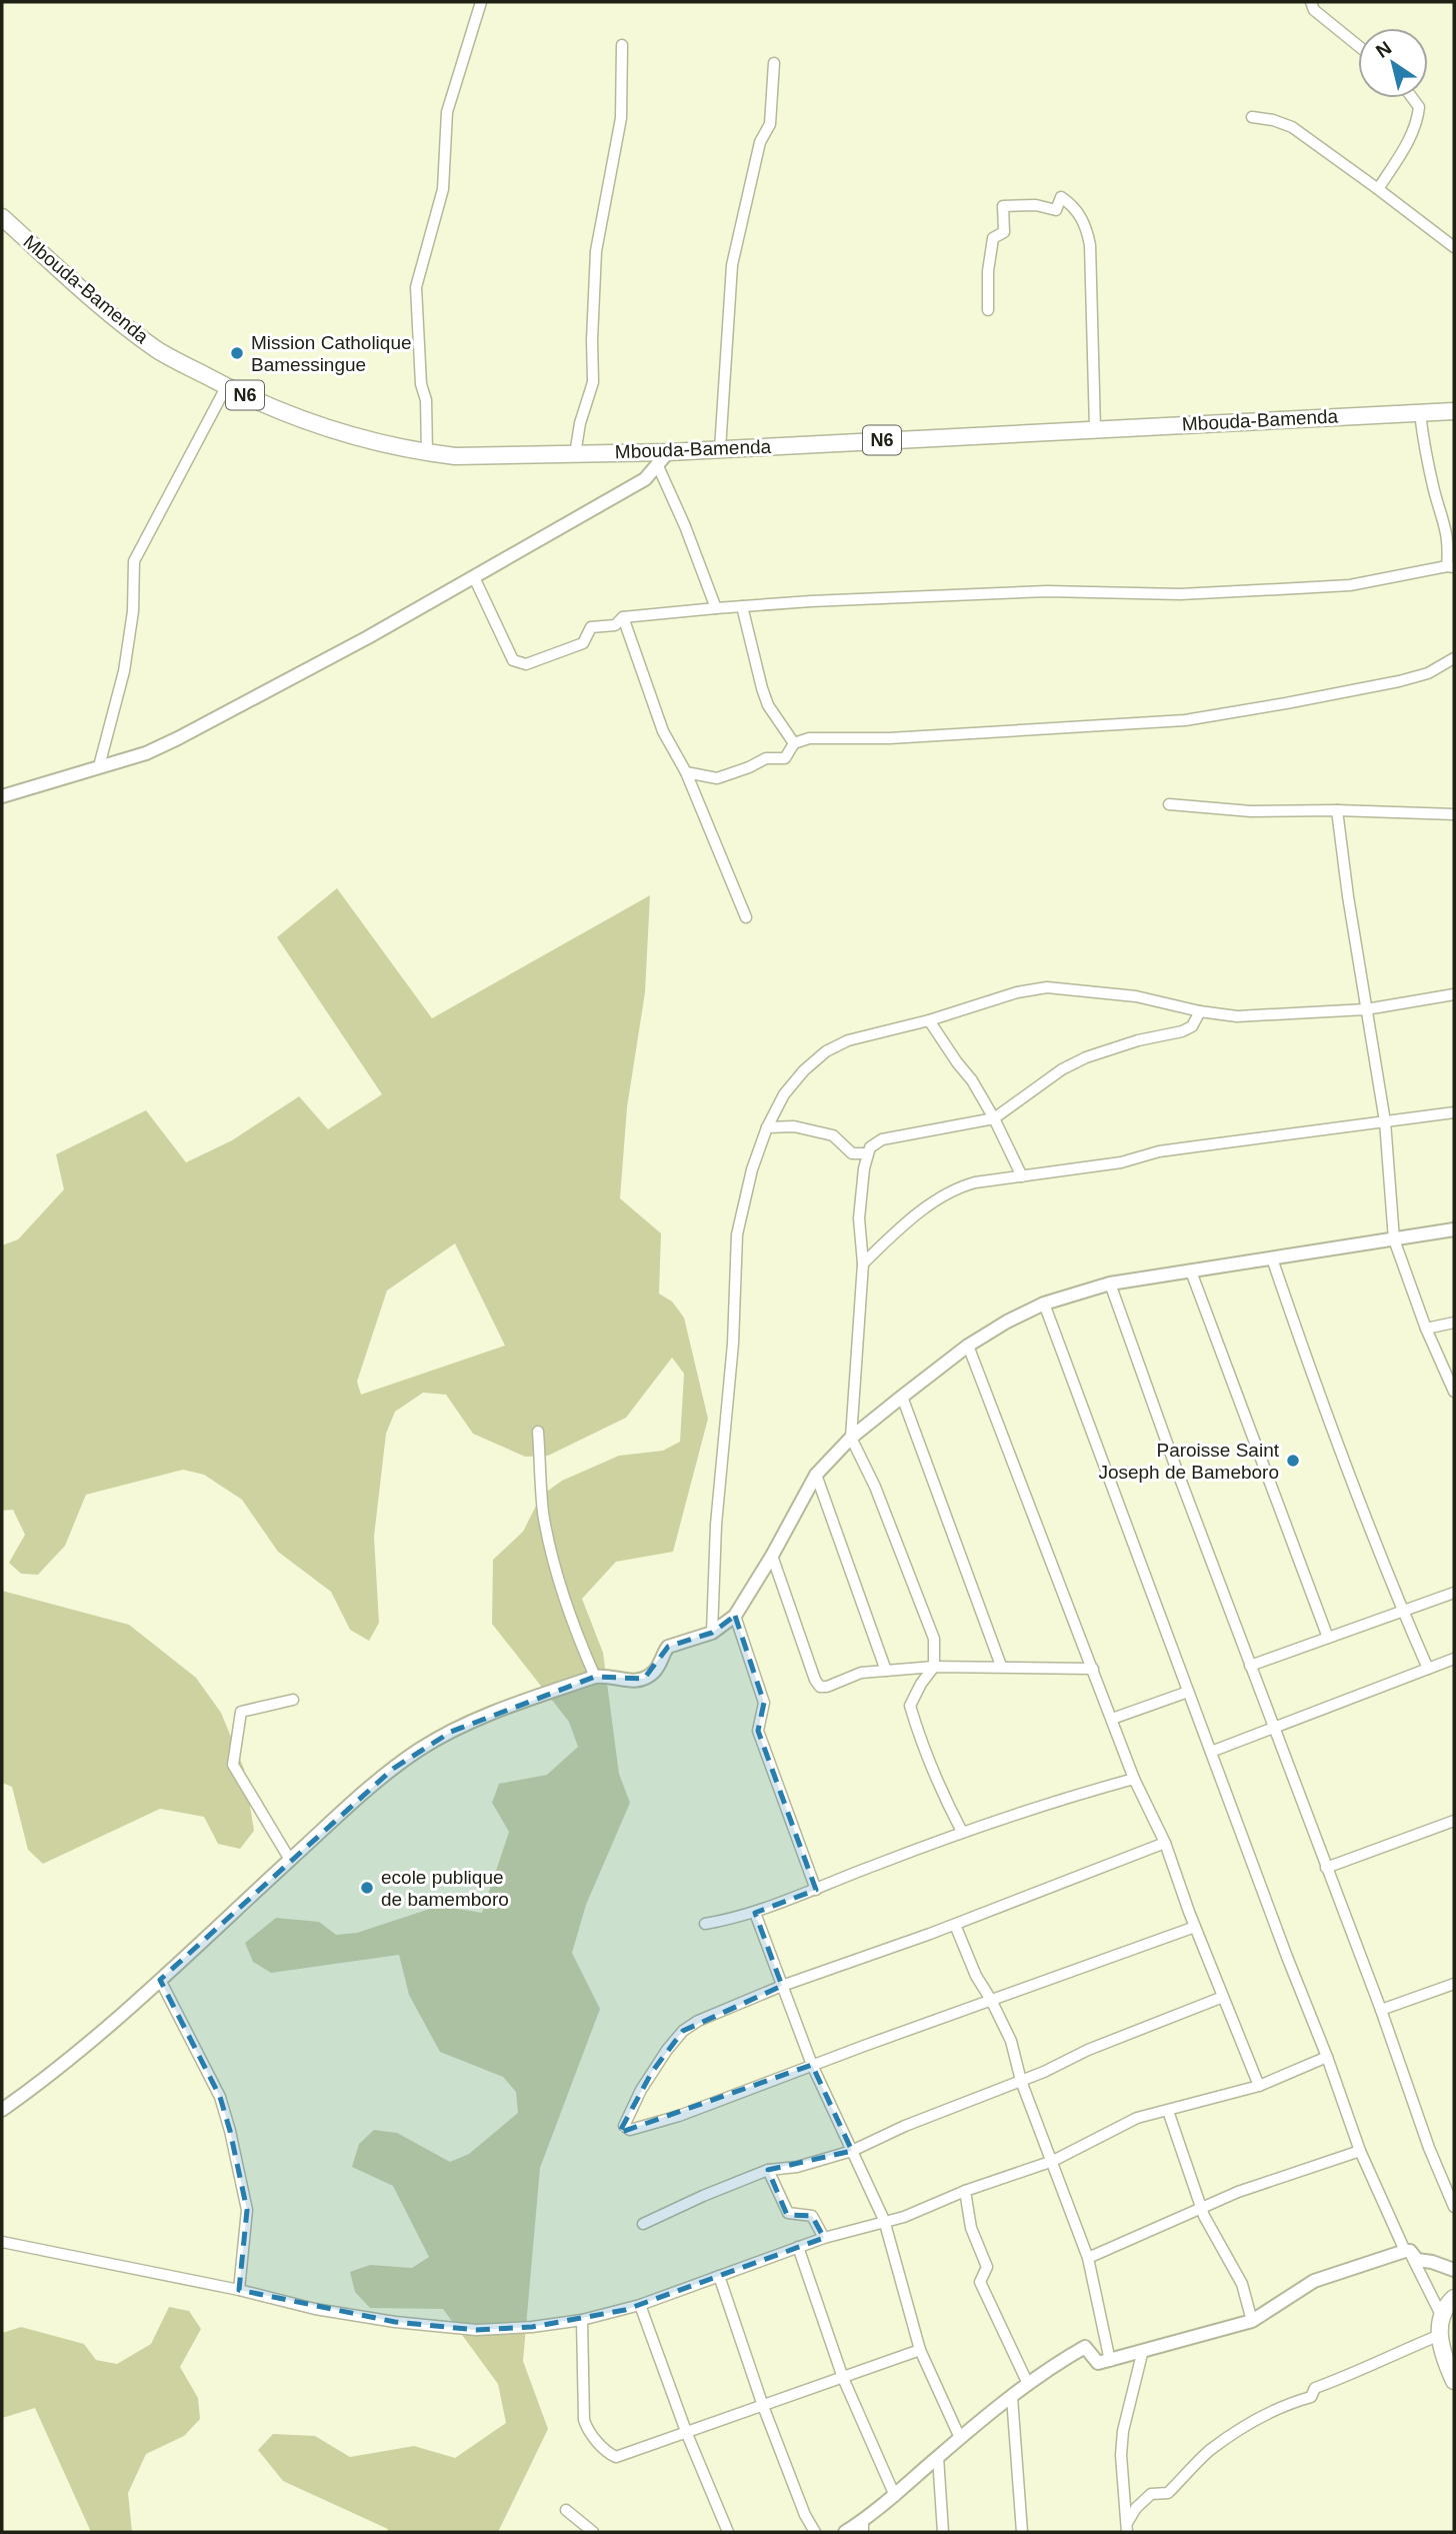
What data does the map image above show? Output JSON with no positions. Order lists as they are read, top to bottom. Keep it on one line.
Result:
{"streets":{"main road":["Mbouda-Bamenda","N6"]},"places":["Mission Catholique Bamessingue","Paroisse Saint Joseph de Bameboro","ecole publique de bamemboro"],"north":"top left"}
